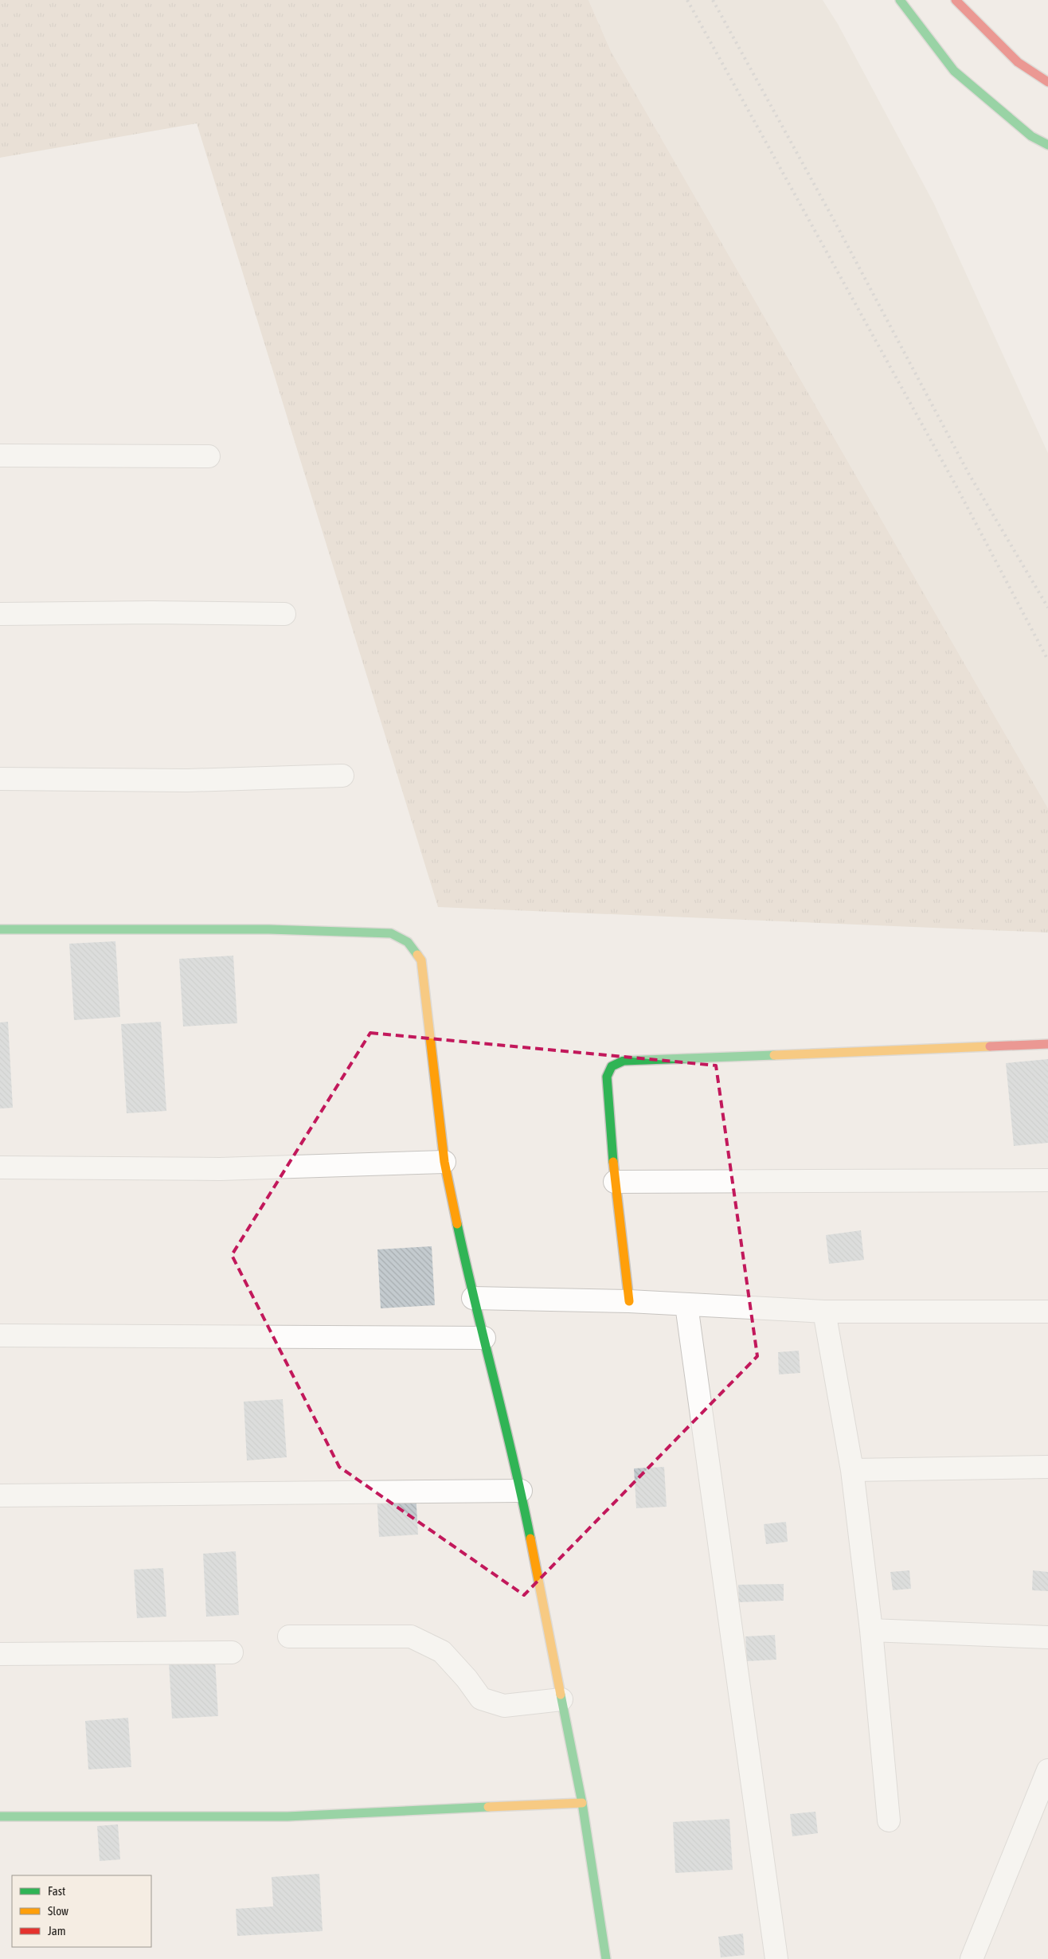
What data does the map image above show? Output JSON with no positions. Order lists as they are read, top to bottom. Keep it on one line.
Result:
{"legend":["Fast","Slow","Jam"]}
